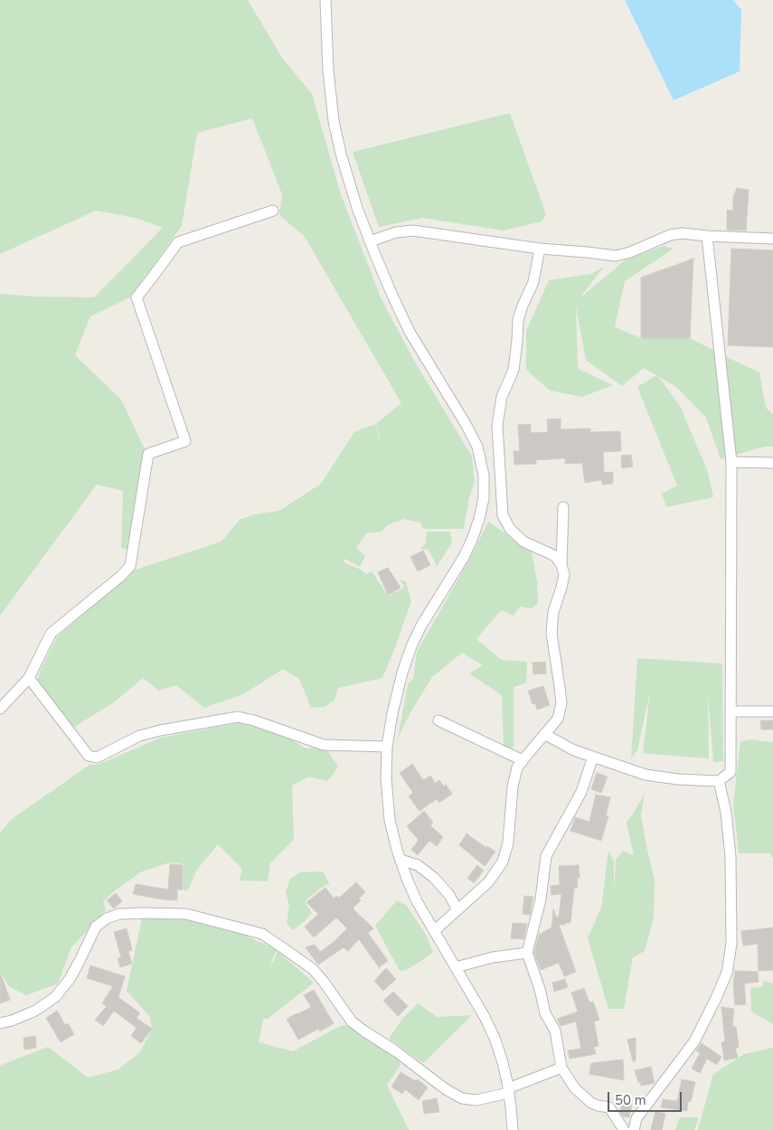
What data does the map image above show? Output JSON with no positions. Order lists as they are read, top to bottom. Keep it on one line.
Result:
{"scale_bar":"50 m"}
